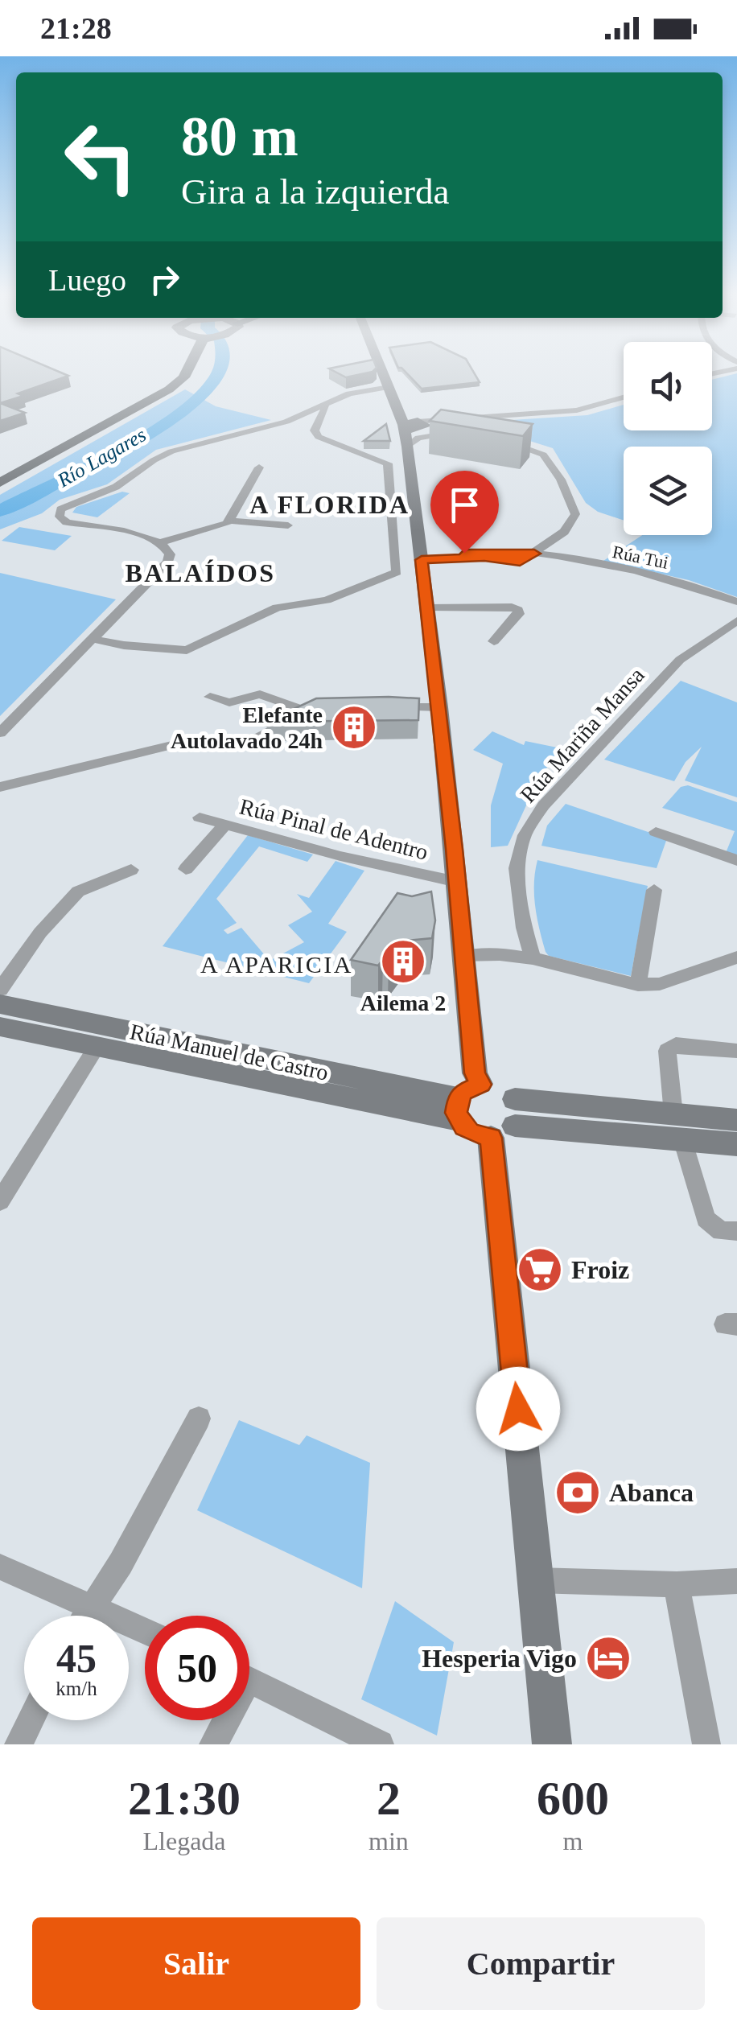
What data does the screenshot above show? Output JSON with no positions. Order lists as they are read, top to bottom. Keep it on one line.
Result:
{"streets":{"main road":["Rúa Manuel de Castro"],"street":["Rúa Tui","Rúa Mariña Mansa","Rúa Pinal de Adentro"]},"districts":["A FLORIDA","BALAÍDOS","A APARICIA"],"water":["Río Lagares"],"places":{"building":["Elefante Autolavado 24h","Ailema 2"],"supermarket":["Froiz"],"bank":["Abanca"],"hotel":["Hesperia Vigo"]},"page":{"status":"21:28","turn":["80 m","Gira a la izquierda"],"then":"Luego","speed":"45 km/h","limit":"50","eta":["21:30","Llegada","2","min","600","m"],"buttons":["Salir","Compartir"]}}
